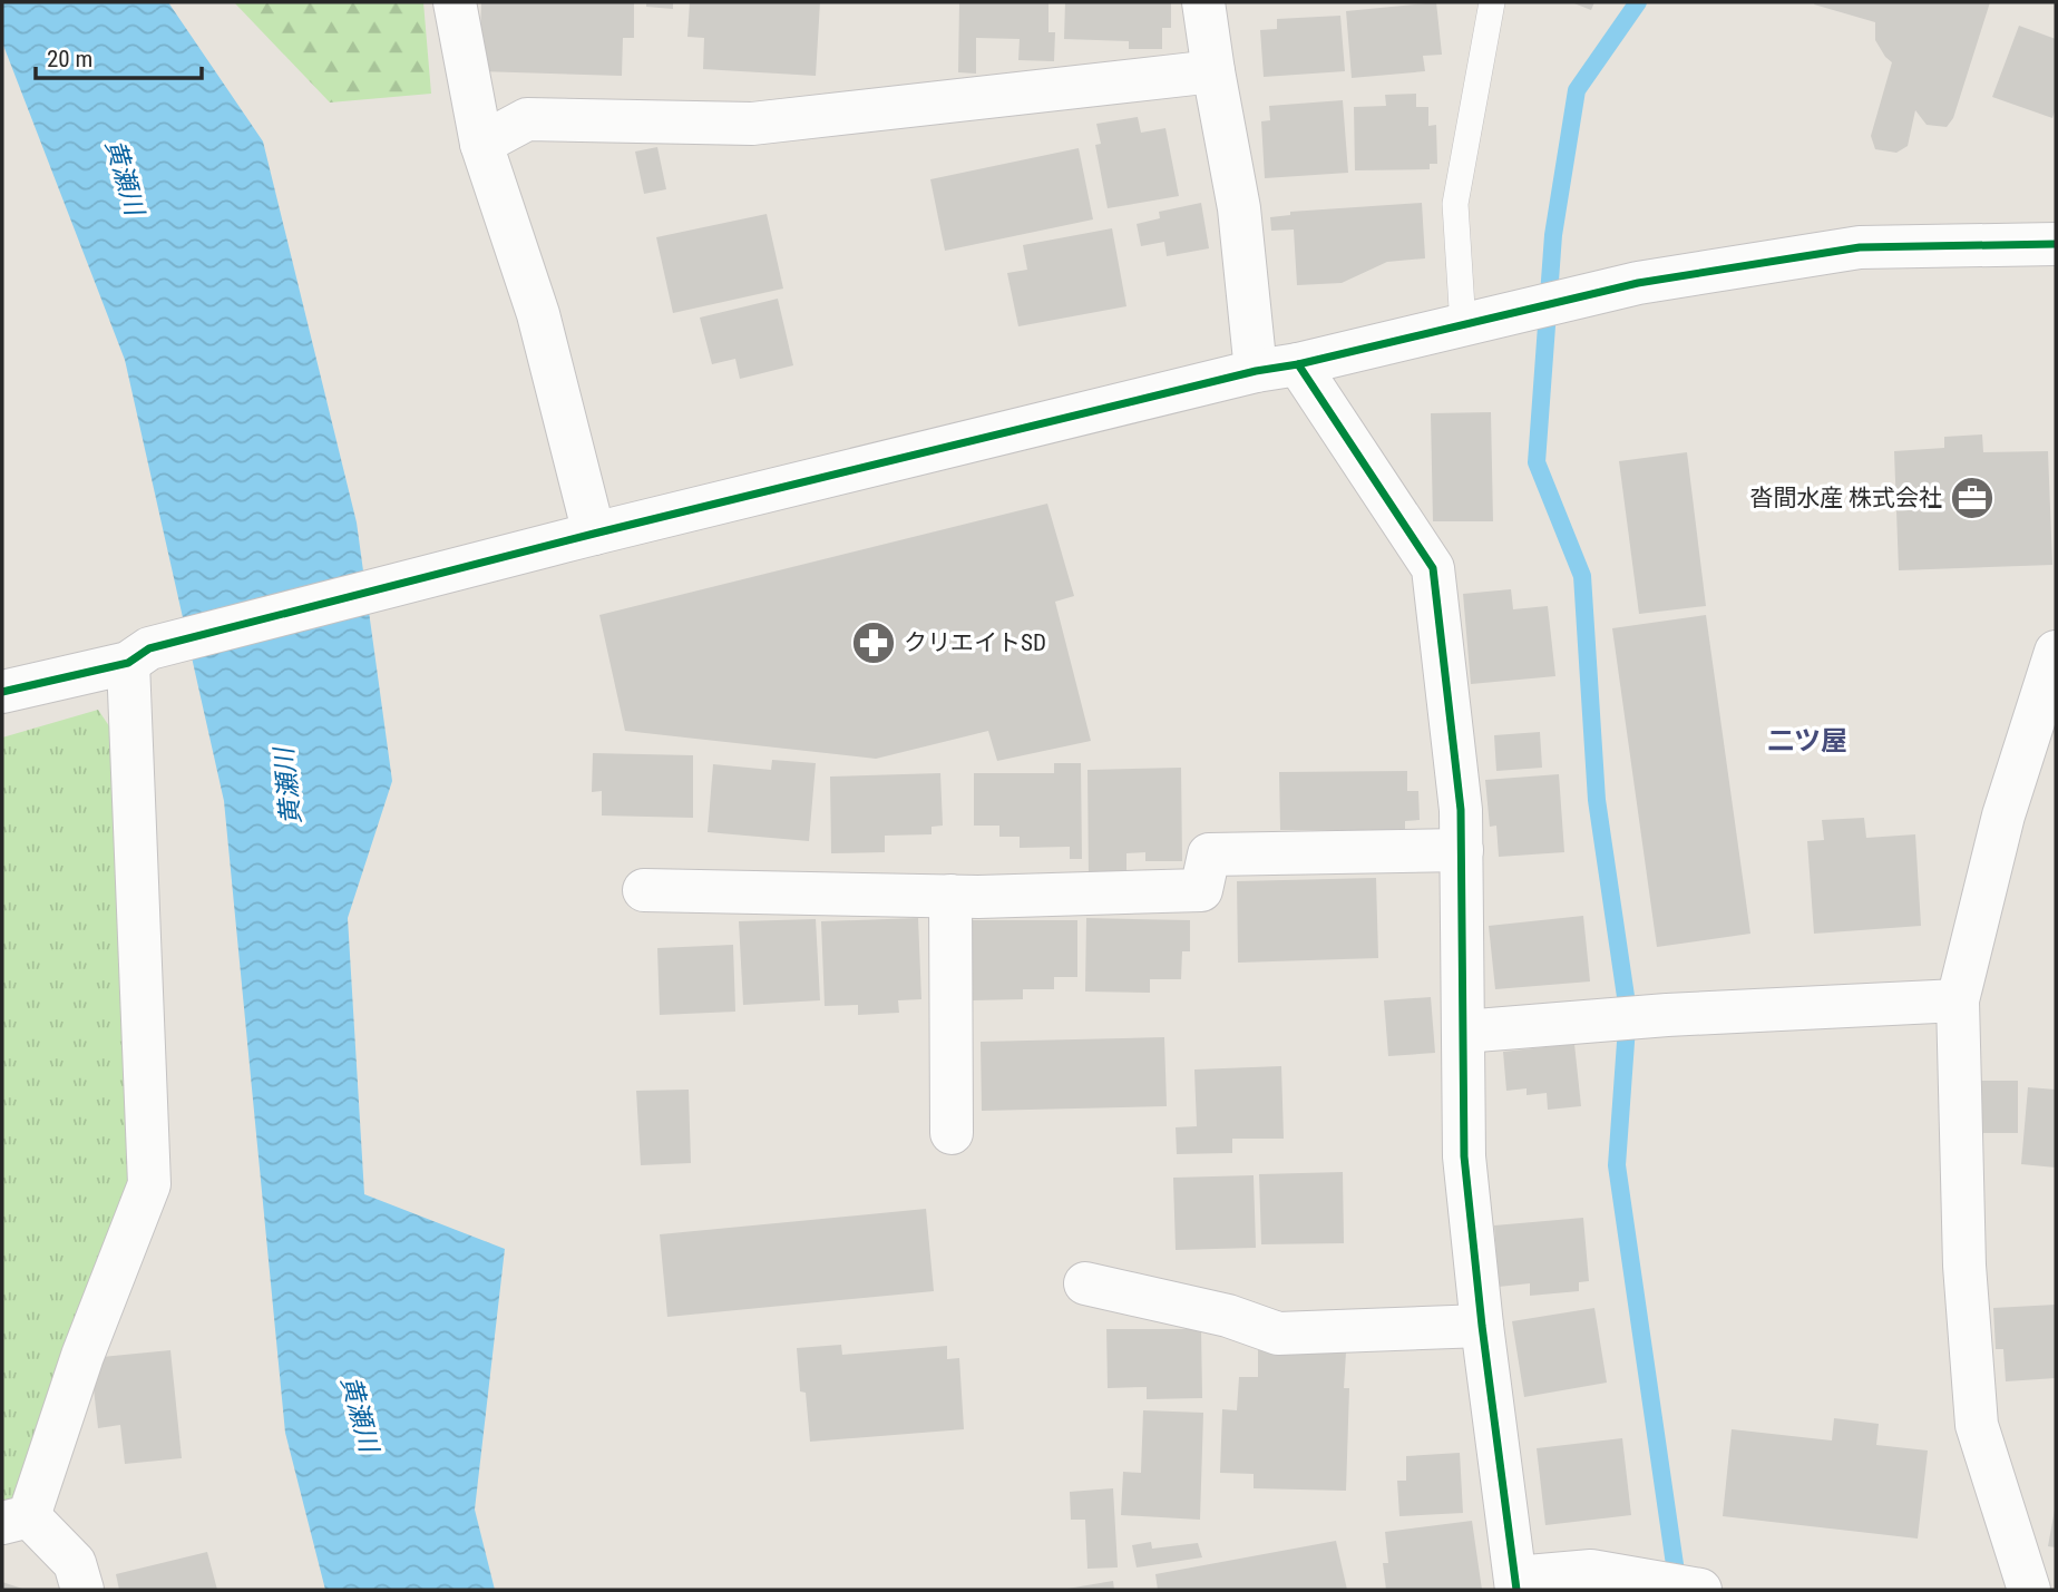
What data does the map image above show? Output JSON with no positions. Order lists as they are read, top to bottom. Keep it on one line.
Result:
{"districts":["二ツ屋"],"water":["黄瀬川"],"places":{"office":["沓間水産 株式会社"],"pharmacy":["クリエイトSD"]},"scale_bar":"20 m"}
